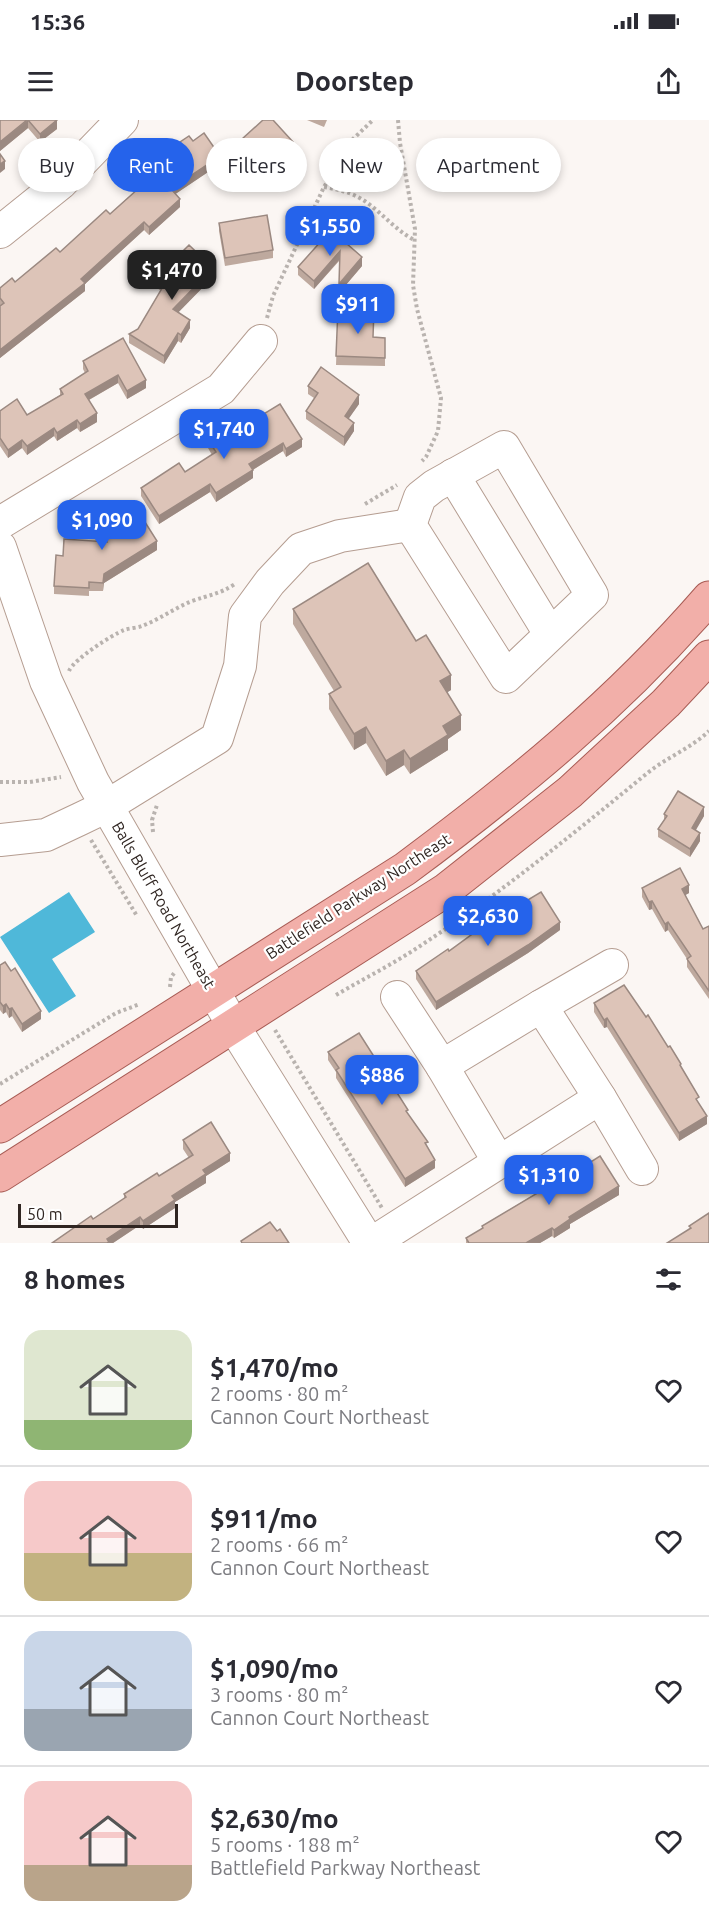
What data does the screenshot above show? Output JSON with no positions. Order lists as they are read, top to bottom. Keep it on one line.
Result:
{"streets":{"main road":["Battlefield Parkway Northeast"],"street":["Balls Bluff Road Northeast"]},"crossings":[["Battlefield Parkway Northeast","Balls Bluff Road Northeast"]],"scale_bar":"50 m","page":{"status":"15:36","header":"Doorstep","chip":["Buy","Rent","Filters","New","Apartment"],"price":["$1,550","$1,470","$911","$1,740","$1,090","$2,630","$886","$1,310"],"scale":"50 m","heading":"8 homes","list":[{"name":"$1,470/mo","note":"2 rooms · 80 m² · Cannon Court Northeast"},{"name":"$911/mo","note":"2 rooms · 66 m² · Cannon Court Northeast"},{"name":"$1,090/mo","note":"3 rooms · 80 m² · Cannon Court Northeast"},{"name":"$2,630/mo","note":"5 rooms · 188 m² · Battlefield Parkway Northeast"}]}}
